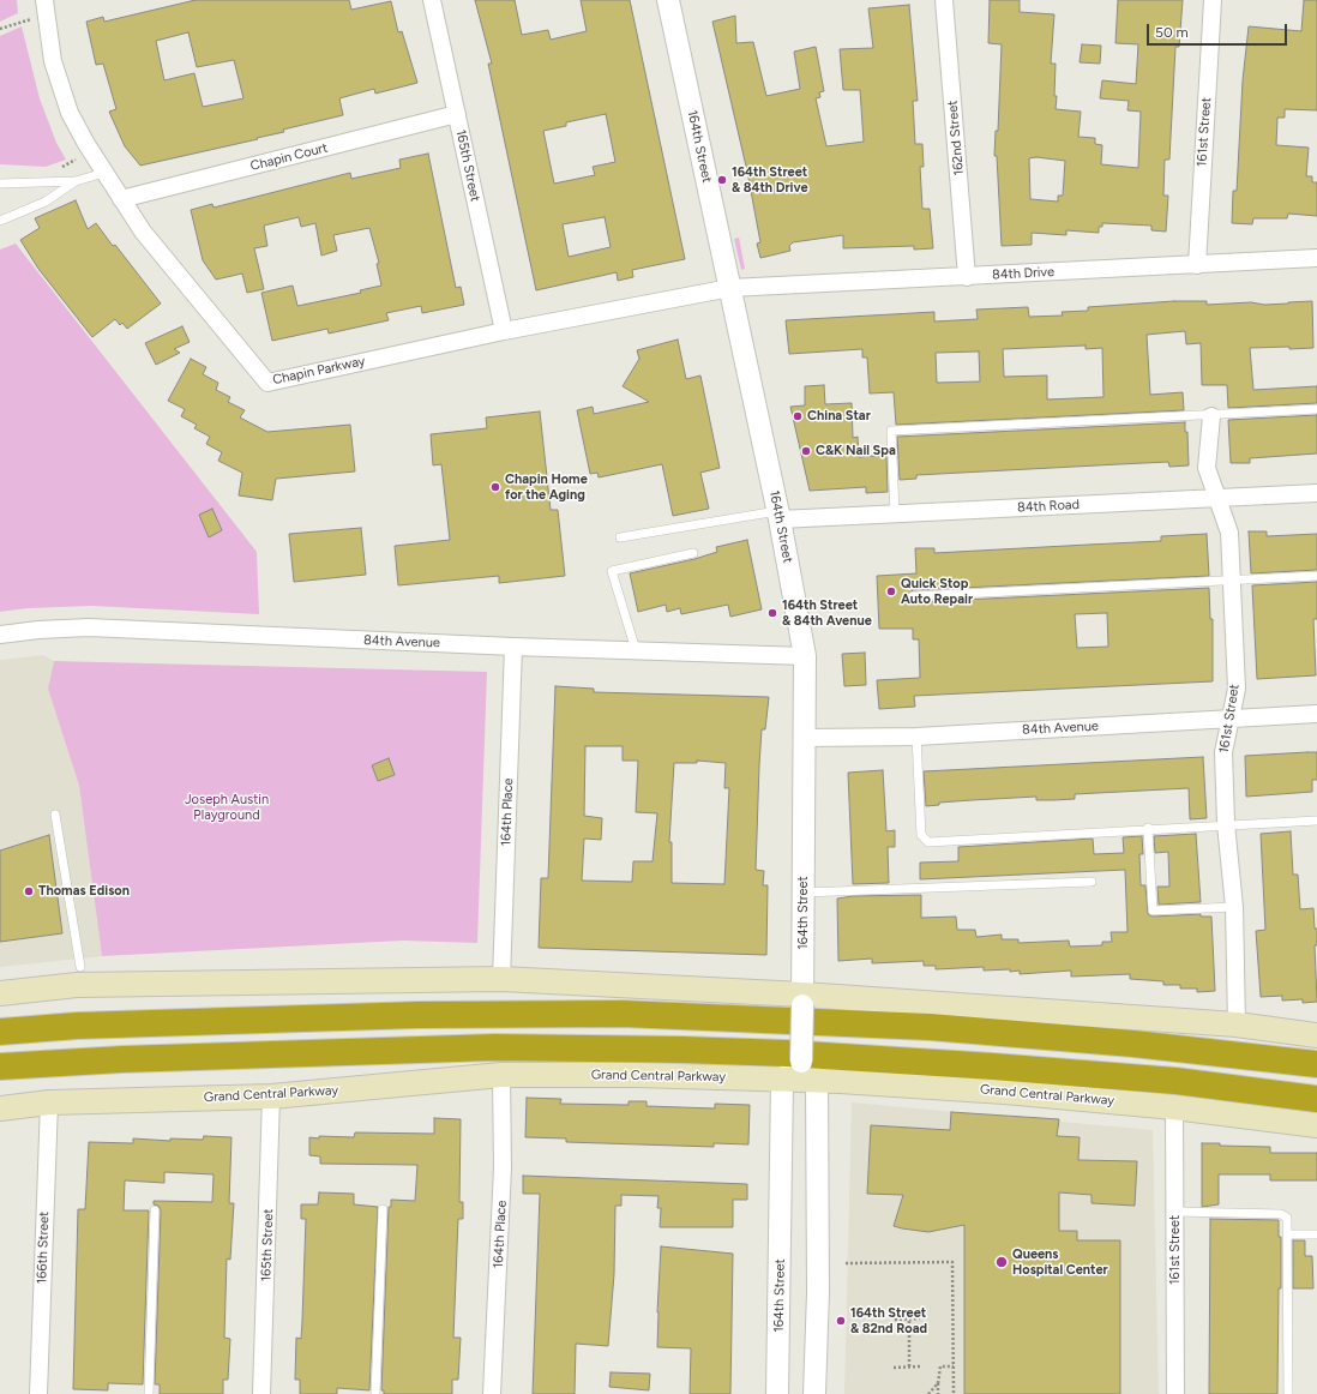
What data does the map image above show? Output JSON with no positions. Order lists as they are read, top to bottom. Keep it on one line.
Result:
{"streets":{"highway":["Grand Central Parkway"],"street":["161st Street","162nd Street","164th Street","Chapin Court","165th Street","84th Drive","Chapin Parkway","84th Road","84th Avenue","164th Place","166th Street"]},"crossings":[["161st Street","84th Drive"],["161st Street","84th Road"],["161st Street","84th Avenue"],["161st Street","Grand Central Parkway"],["162nd Street","84th Drive"],["164th Street","84th Drive"],["164th Street","Chapin Parkway"],["164th Street","84th Road"],["164th Street","84th Avenue"],["164th Street","Grand Central Parkway"],["Chapin Court","165th Street"],["Chapin Court","Chapin Parkway"],["165th Street","Chapin Parkway"],["165th Street","Grand Central Parkway"],["84th Drive","Chapin Parkway"],["84th Avenue","164th Place"],["164th Place","Grand Central Parkway"],["Grand Central Parkway","166th Street"]],"parks":["Joseph Austin Playground"],"places":["164th Street & 84th Drive","China Star","C&K Nail Spa","Chapin Home for the Aging","Quick Stop Auto Repair","164th Street & 84th Avenue","Thomas Edison","Queens Hospital Center","164th Street & 82nd Road"],"scale_bar":"50 m"}
